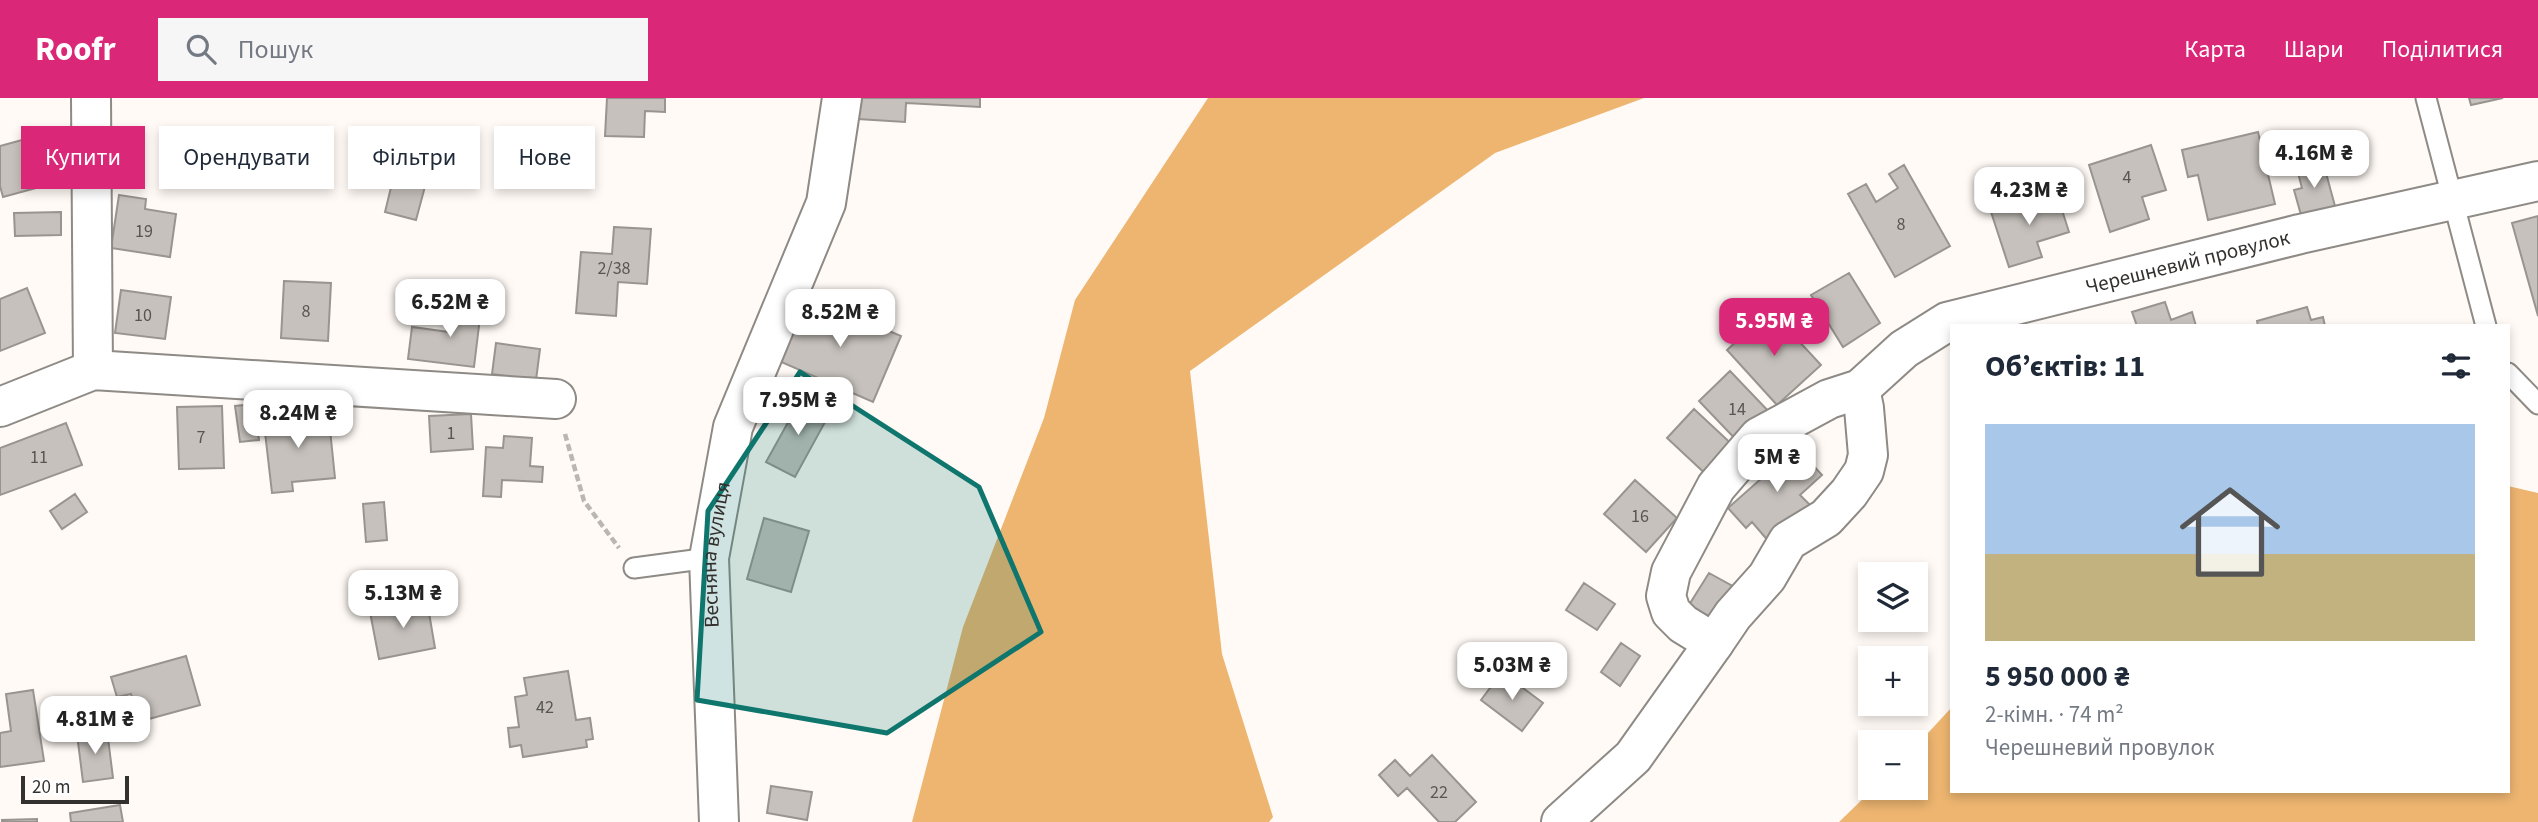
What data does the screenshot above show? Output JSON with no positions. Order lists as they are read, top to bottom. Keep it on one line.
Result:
{"streets":{"street":["Черешневий провулок","Весняна вулиця"]},"house_numbers":["4","8","19","2/38","8","10","14","1","7","11","16","42","22"],"scale_bar":"20 m","page":{"header":"Roofr","search":"Пошук","nav":["Карта","Шари","Поділитися"],"chip":["Купити","Орендувати","Фільтри","Нове"],"price":["4.16M ₴","4.23M ₴","6.52M ₴","8.52M ₴","5.95M ₴","7.95M ₴","8.24M ₴","5M ₴","5.13M ₴","5.03M ₴","4.81M ₴"],"heading":"Об’єктів: 11","list":[{"name":"5 950 000 ₴","note":"2-кімн. · 74 m² · Черешневий провулок"}],"map_buttons":["+","−"],"scale":"20 m"}}
